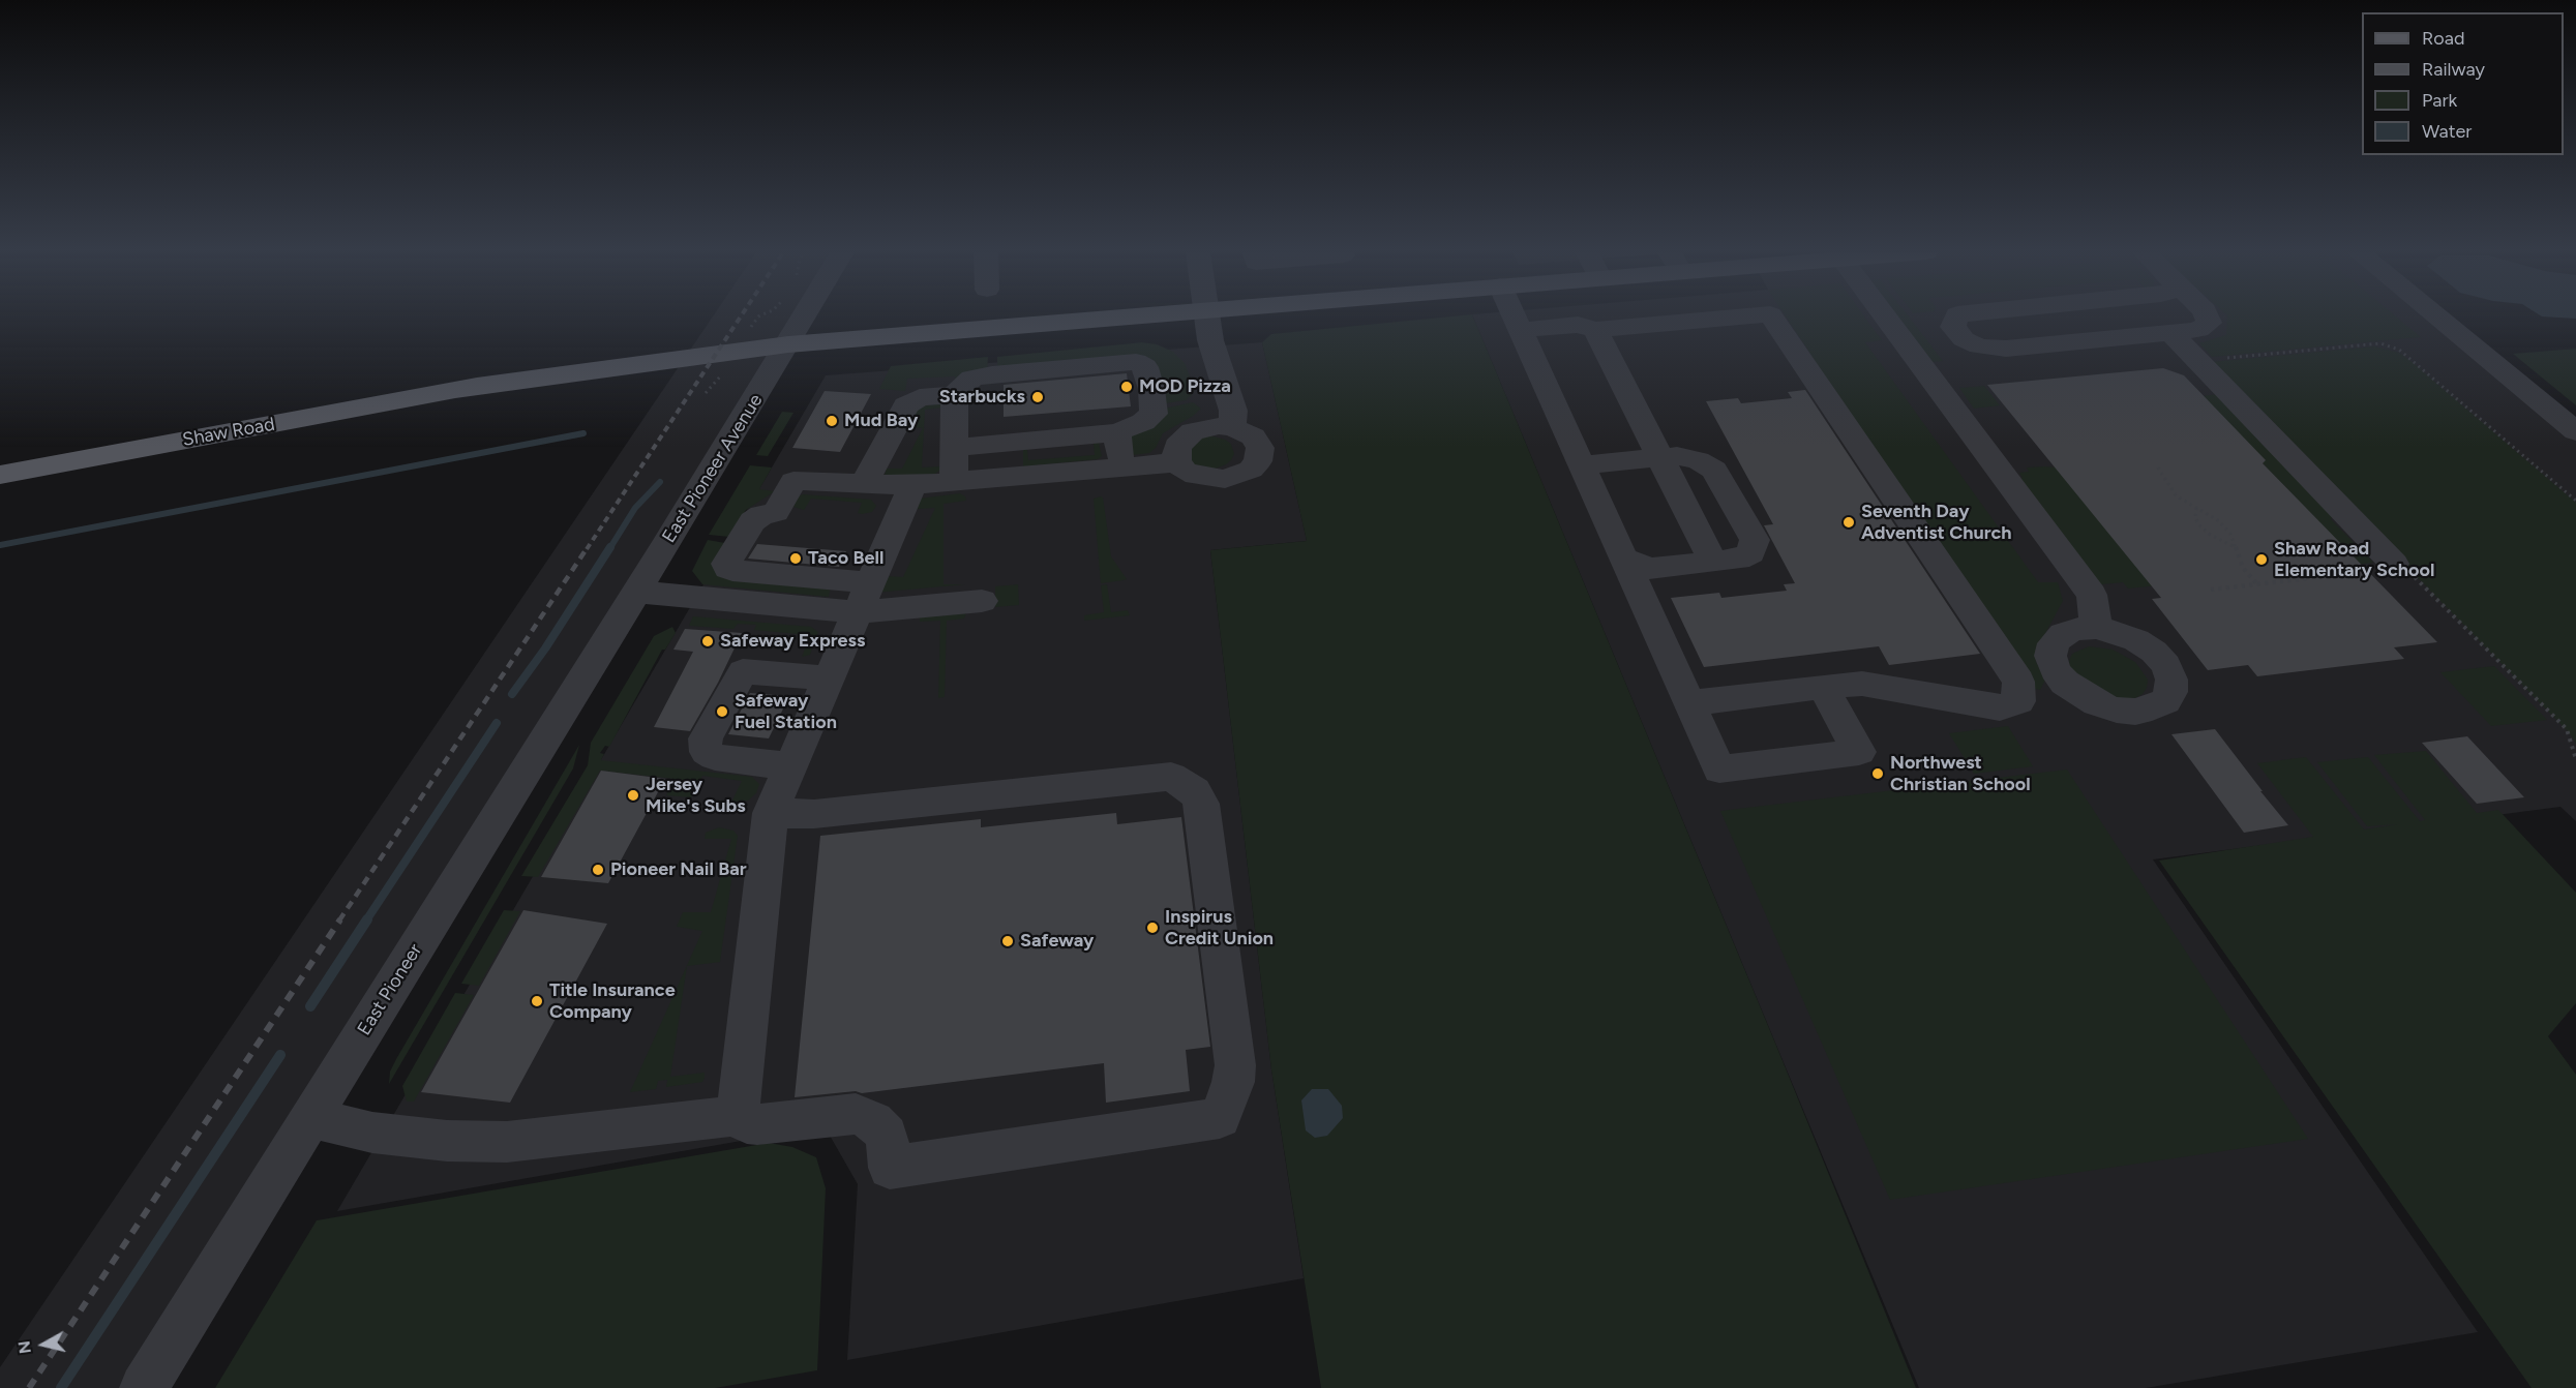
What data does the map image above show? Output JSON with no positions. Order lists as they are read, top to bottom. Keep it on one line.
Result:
{"streets":{"main road":["Shaw Road"],"street":["East Pioneer Avenue","East Pioneer"]},"crossings":[["Shaw Road","East Pioneer Avenue"],["East Pioneer Avenue","East Pioneer"]],"places":["MOD Pizza","Starbucks","Mud Bay","Seventh Day Adventist Church","Taco Bell","Shaw Road Elementary School","Safeway Express","Safeway Fuel Station","Northwest Christian School","Jersey Mike's Subs","Pioneer Nail Bar","Inspirus Credit Union","Safeway","Title Insurance Company"],"legend":["Road","Railway","Park","Water"],"north":"left"}
